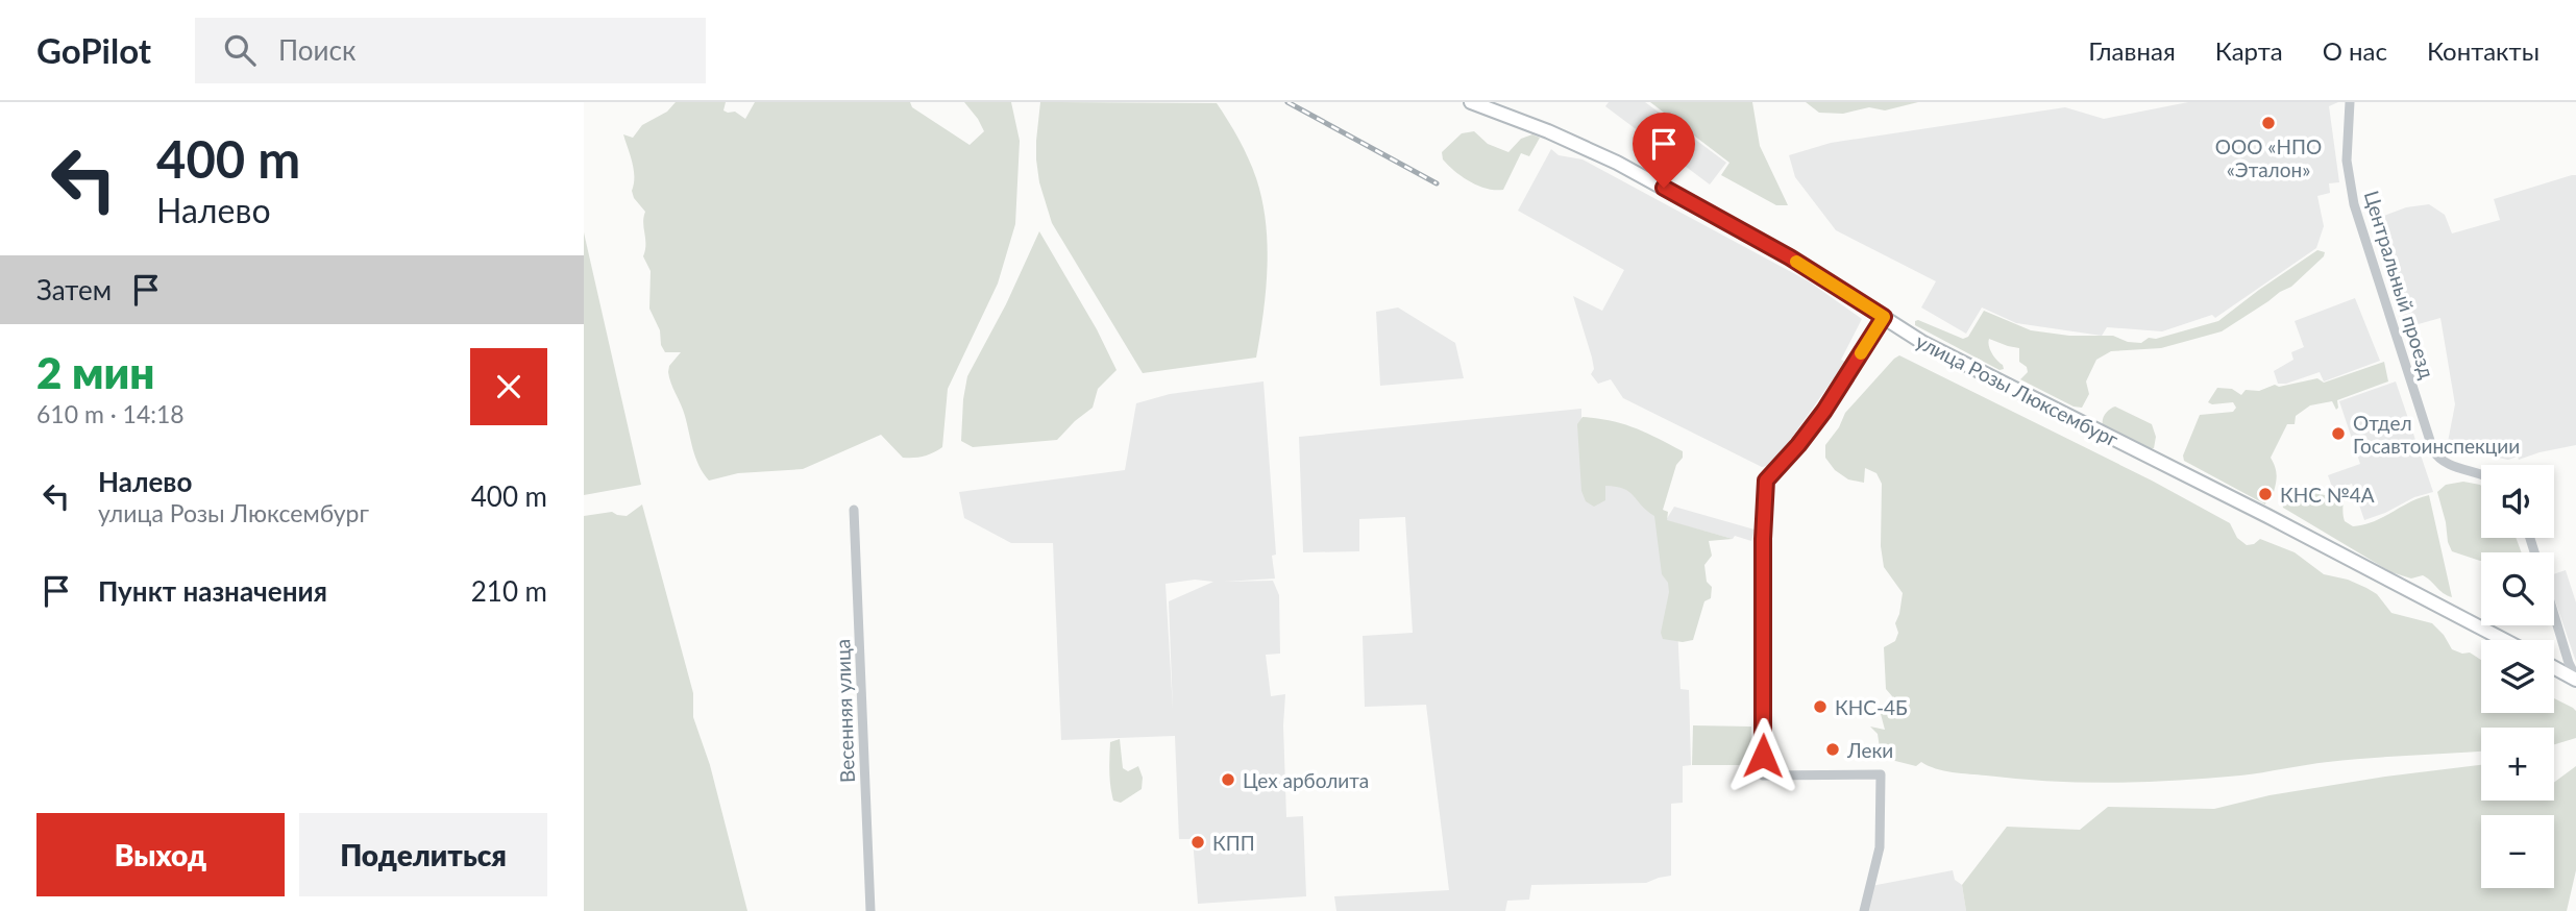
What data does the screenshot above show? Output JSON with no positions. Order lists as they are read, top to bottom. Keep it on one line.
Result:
{"streets":{"street":["Центральный проезд","улица Розы Люксембург","Весенняя улица"]},"places":["ООО «НПО «Эталон»","Отдел Госавтоинспекции","КНС №4А","КНС-4Б","Леки","Цех арболита","КПП"],"page":{"header":"GoPilot","search":"Поиск","nav":["Главная","Карта","О нас","Контакты"],"turn":["400 m","Налево"],"then":"Затем","heading":["2 мин","610 m · 14:18"],"list":[{"name":"Налево","note":"улица Розы Люксембург","value":"400 m"},{"name":"Пункт назначения","value":"210 m"}],"map_buttons":["+","−"],"buttons":["Выход","Поделиться"]}}
